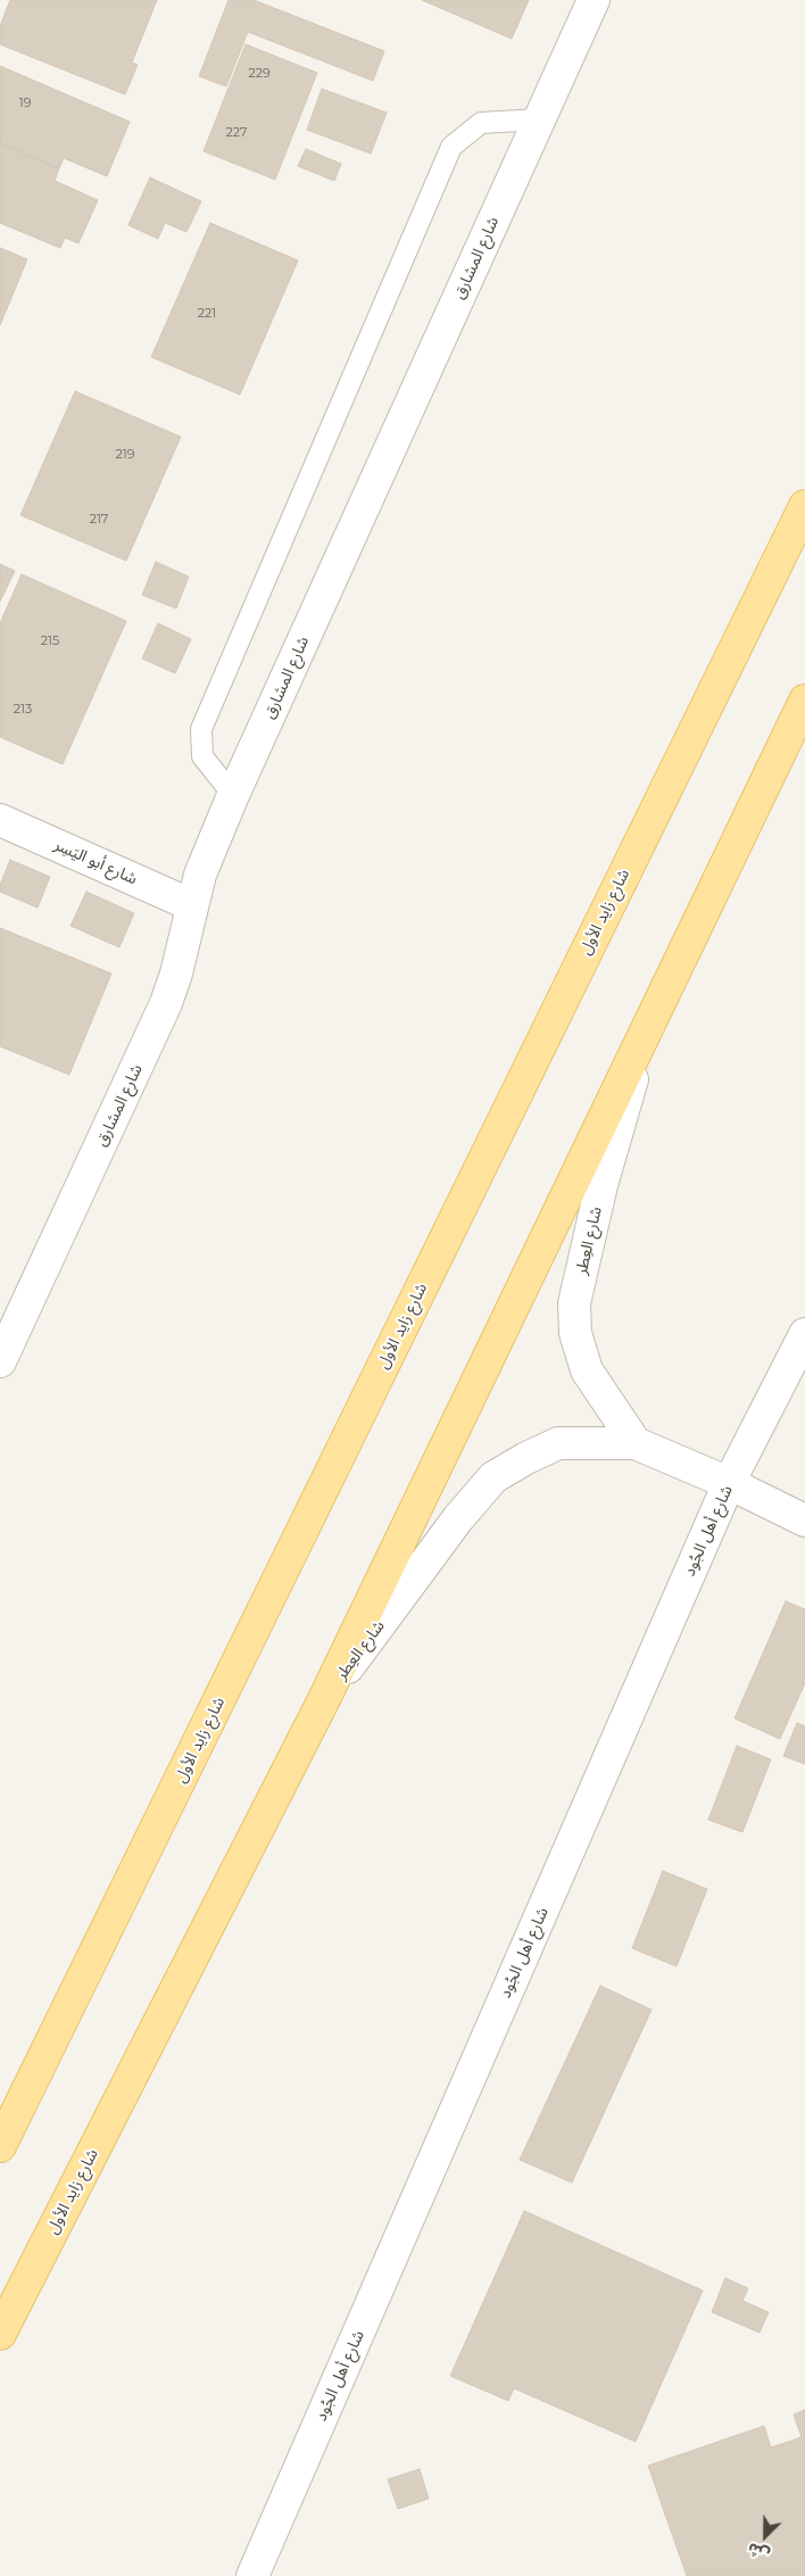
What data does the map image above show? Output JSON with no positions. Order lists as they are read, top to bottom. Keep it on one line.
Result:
{"streets":{"main road":["شارع زايد الأول"],"street":["شارع المشارق","شارع أبو اليَسِر","شارع العِطر","شارع أهل الجُود"]},"crossings":[["شارع المشارق","شارع أبو اليَسِر"],["شارع زايد الأول","شارع العِطر"],["شارع العِطر","شارع أهل الجُود"]],"house_numbers":["229","19","227","221","219","217","215","213"],"north":"bottom left"}
